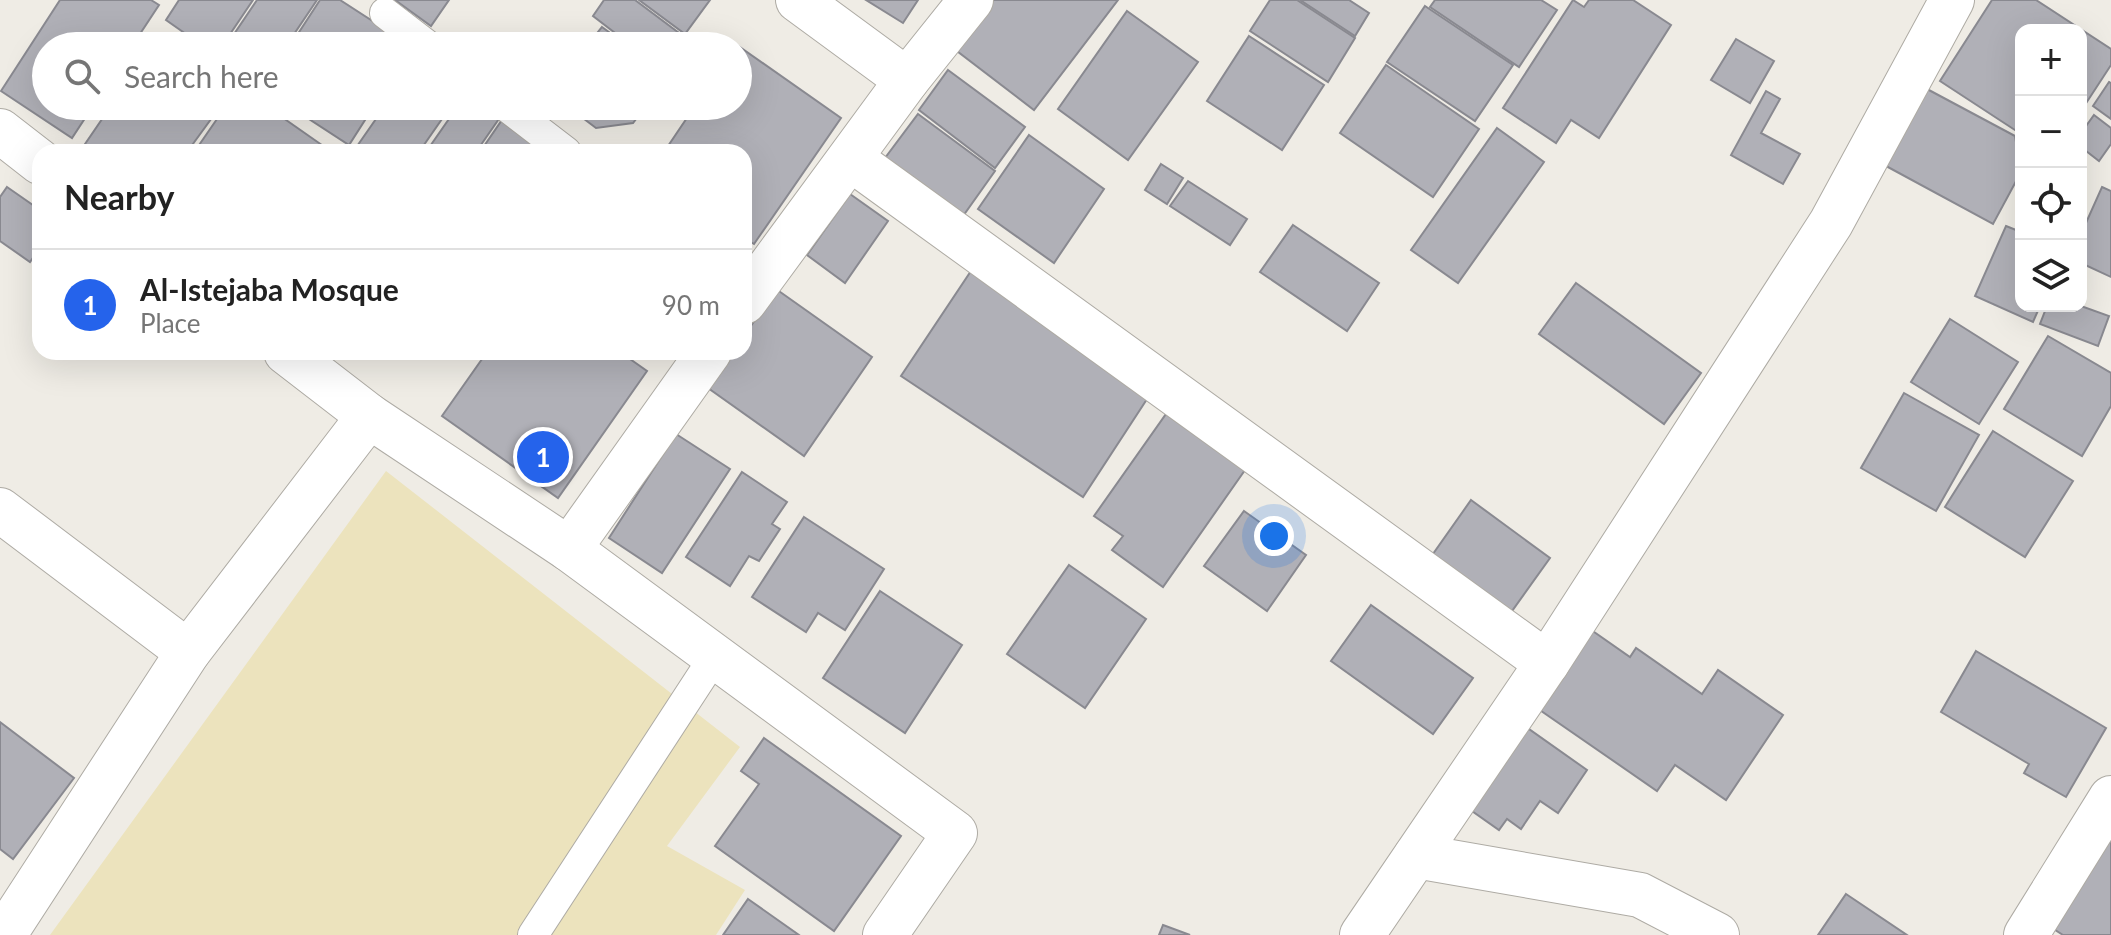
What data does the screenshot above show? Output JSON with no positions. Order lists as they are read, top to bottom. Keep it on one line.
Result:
{"page":{"map_buttons":["+","−"],"search":"Search here","heading":"Nearby","list":[{"mark":"1","name":"Al-Istejaba Mosque","note":"Place","value":"90 m"}],"pins":"1"}}
